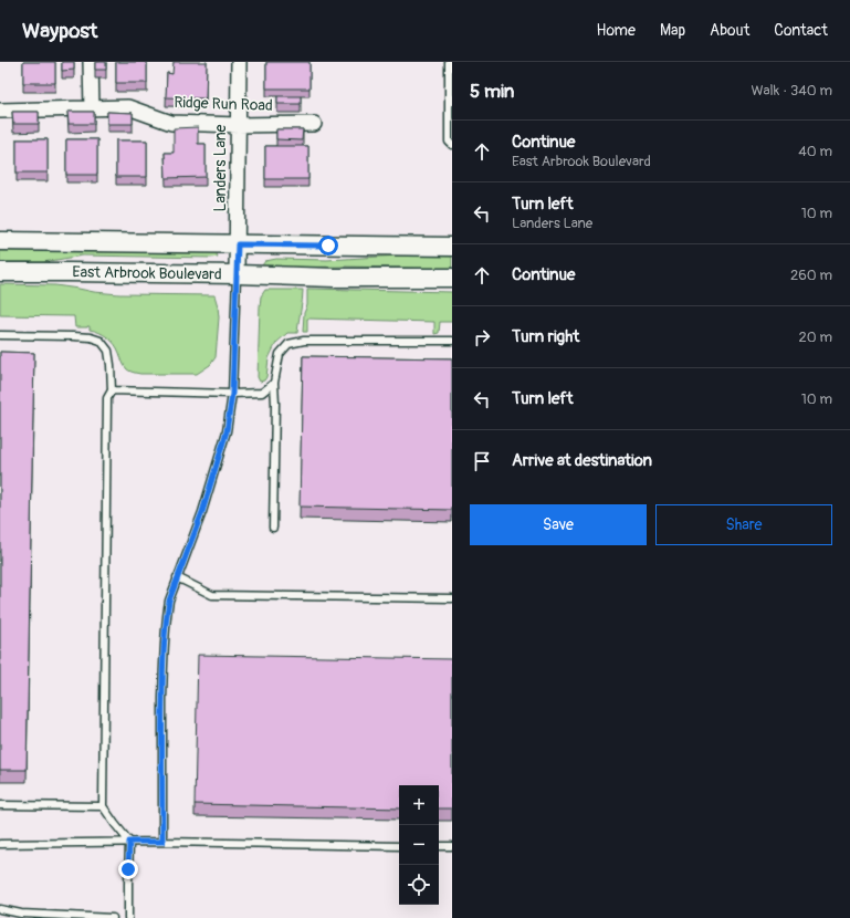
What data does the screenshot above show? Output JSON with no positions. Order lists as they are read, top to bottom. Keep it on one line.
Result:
{"streets":{"street":["Ridge Run Road","Landers Lane","East Arbrook Boulevard"]},"crossings":[["Ridge Run Road","Landers Lane"],["Landers Lane","East Arbrook Boulevard"]],"page":{"header":"Waypost","nav":["Home","Map","About","Contact"],"heading":["5 min","Walk · 340 m"],"list":[["Continue","East Arbrook Boulevard","40 m"],["Turn left","Landers Lane","10 m"],["Continue","260 m"],["Turn right","20 m"],["Turn left","10 m"],"Arrive at destination"],"buttons":["Save","Share"],"map_buttons":["+","−"]}}
